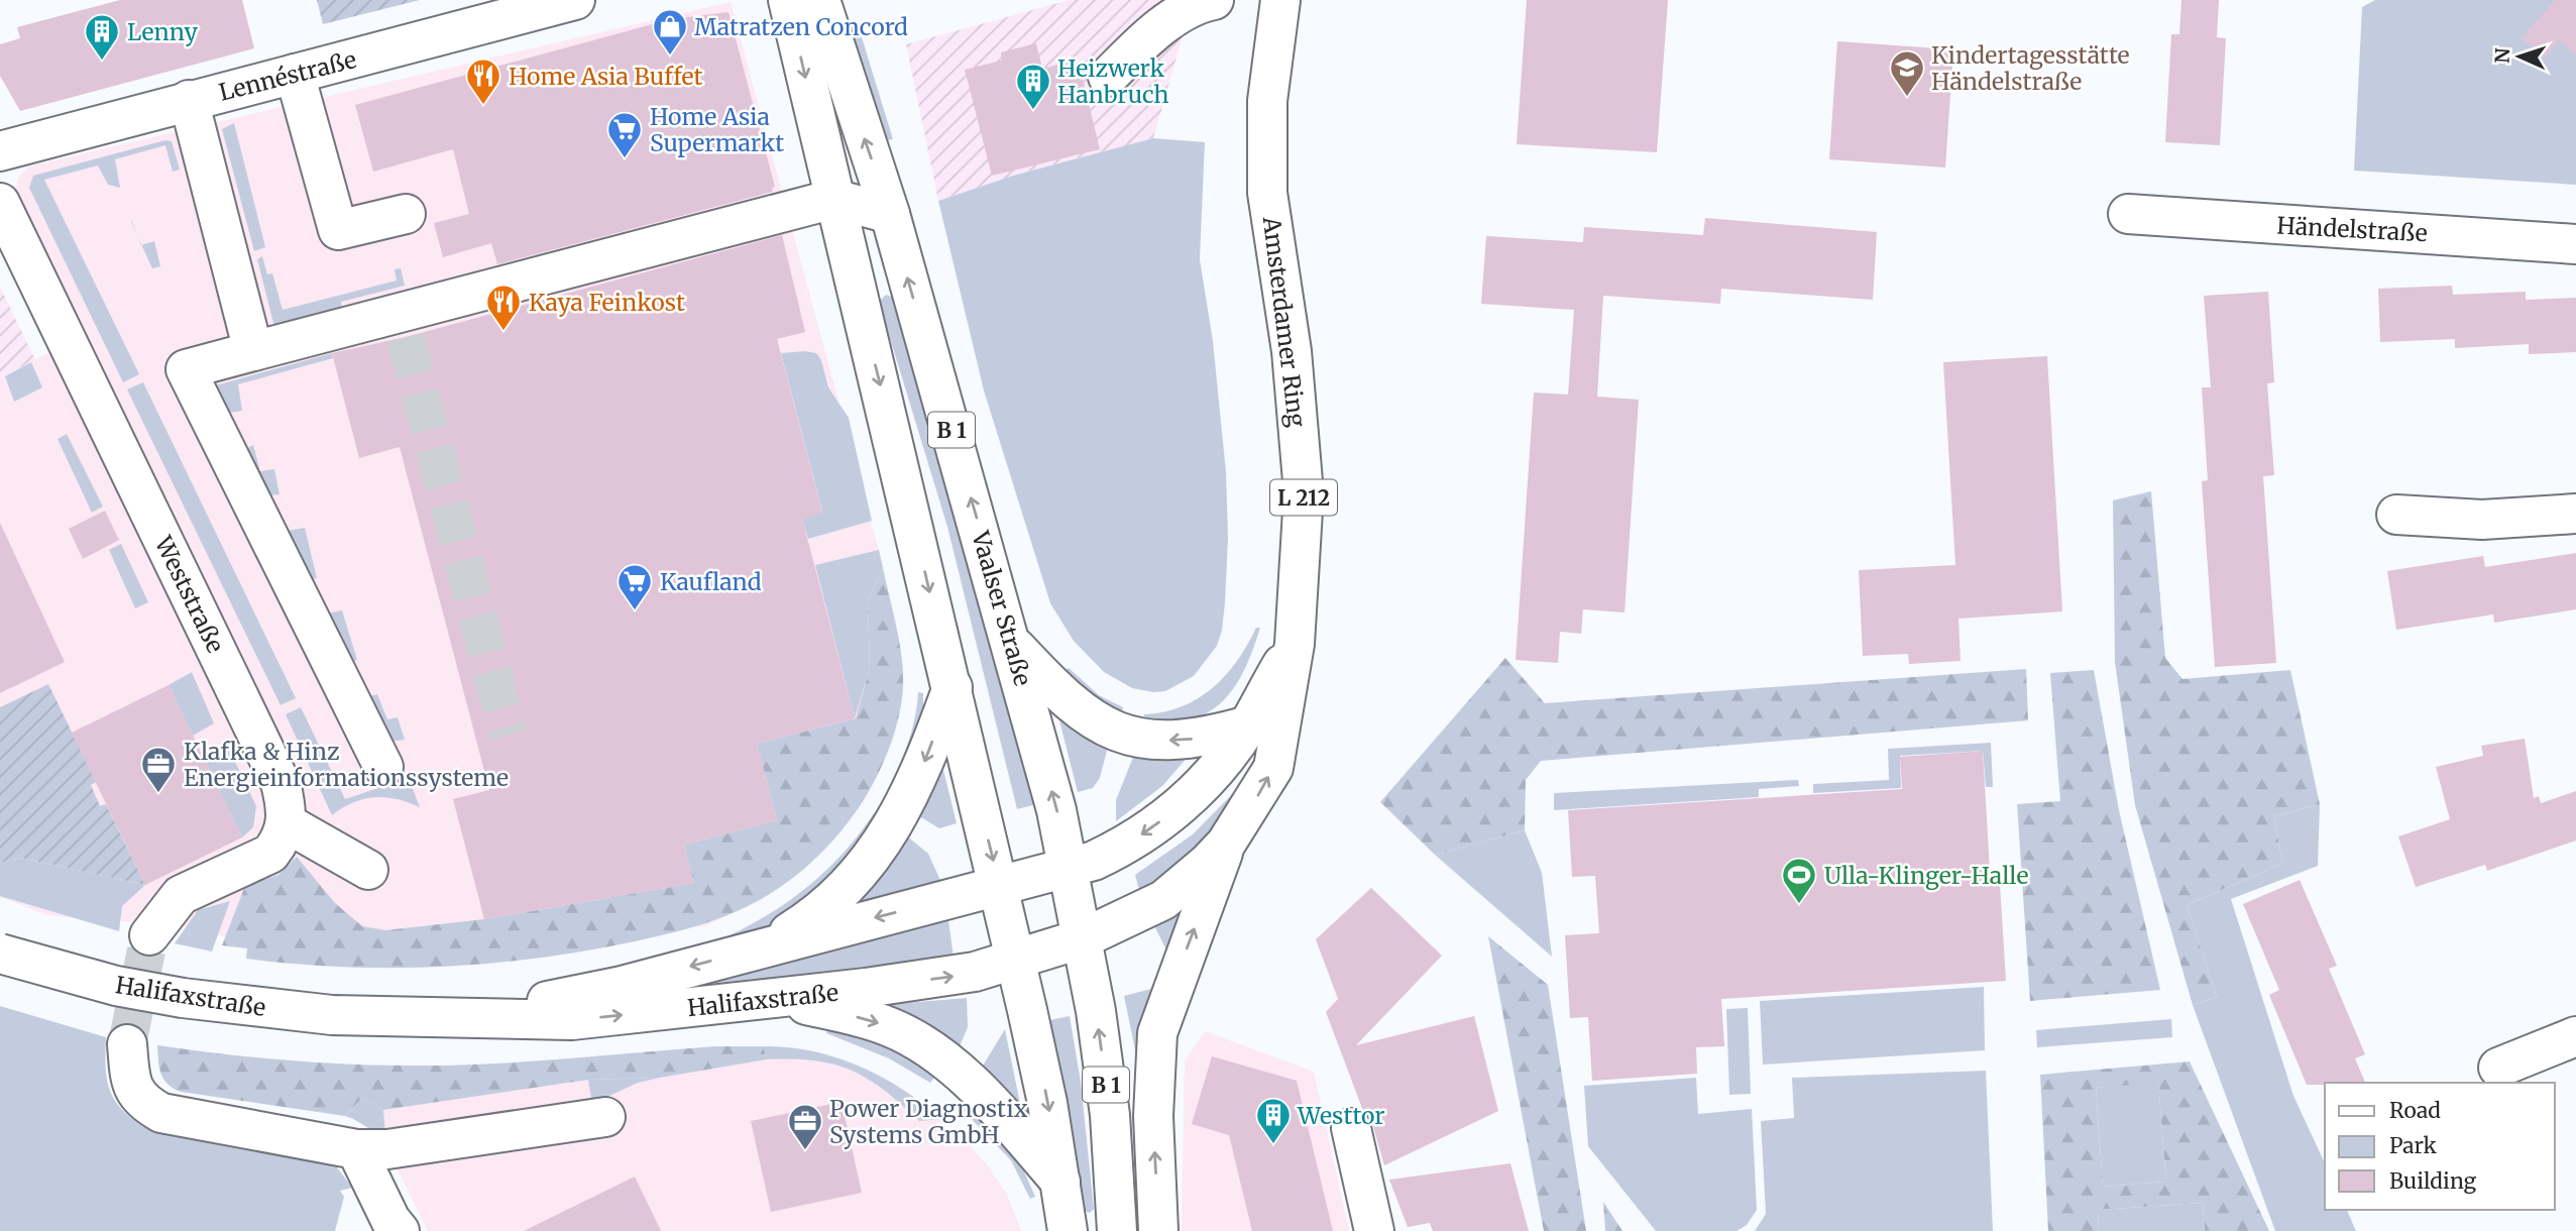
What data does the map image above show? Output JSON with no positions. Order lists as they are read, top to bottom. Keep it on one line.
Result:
{"streets":{"main road":["Lennéstraße","Händelstraße","Amsterdamer Ring","B 1","L 212","Weststraße","Vaalser Straße","Halifaxstraße"]},"crossings":[["Amsterdamer Ring","Vaalser Straße"],["Amsterdamer Ring","Halifaxstraße"],["Vaalser Straße","Halifaxstraße"]],"places":{"shop":["Matratzen Concord"],"building":["Lenny","Heizwerk Hanbruch","Westtor"],"school or university":["Kindertagesstätte Händelstraße"],"restaurant":["Home Asia Buffet","Kaya Feinkost"],"supermarket":["Home Asia Supermarkt","Kaufland"],"office":["Klafka & Hinz Energieinformationssysteme","Power Diagnostix Systems GmbH"],"sports":["Ulla-Klinger-Halle"]},"legend":["Road","Park","Building"],"north":"left"}
